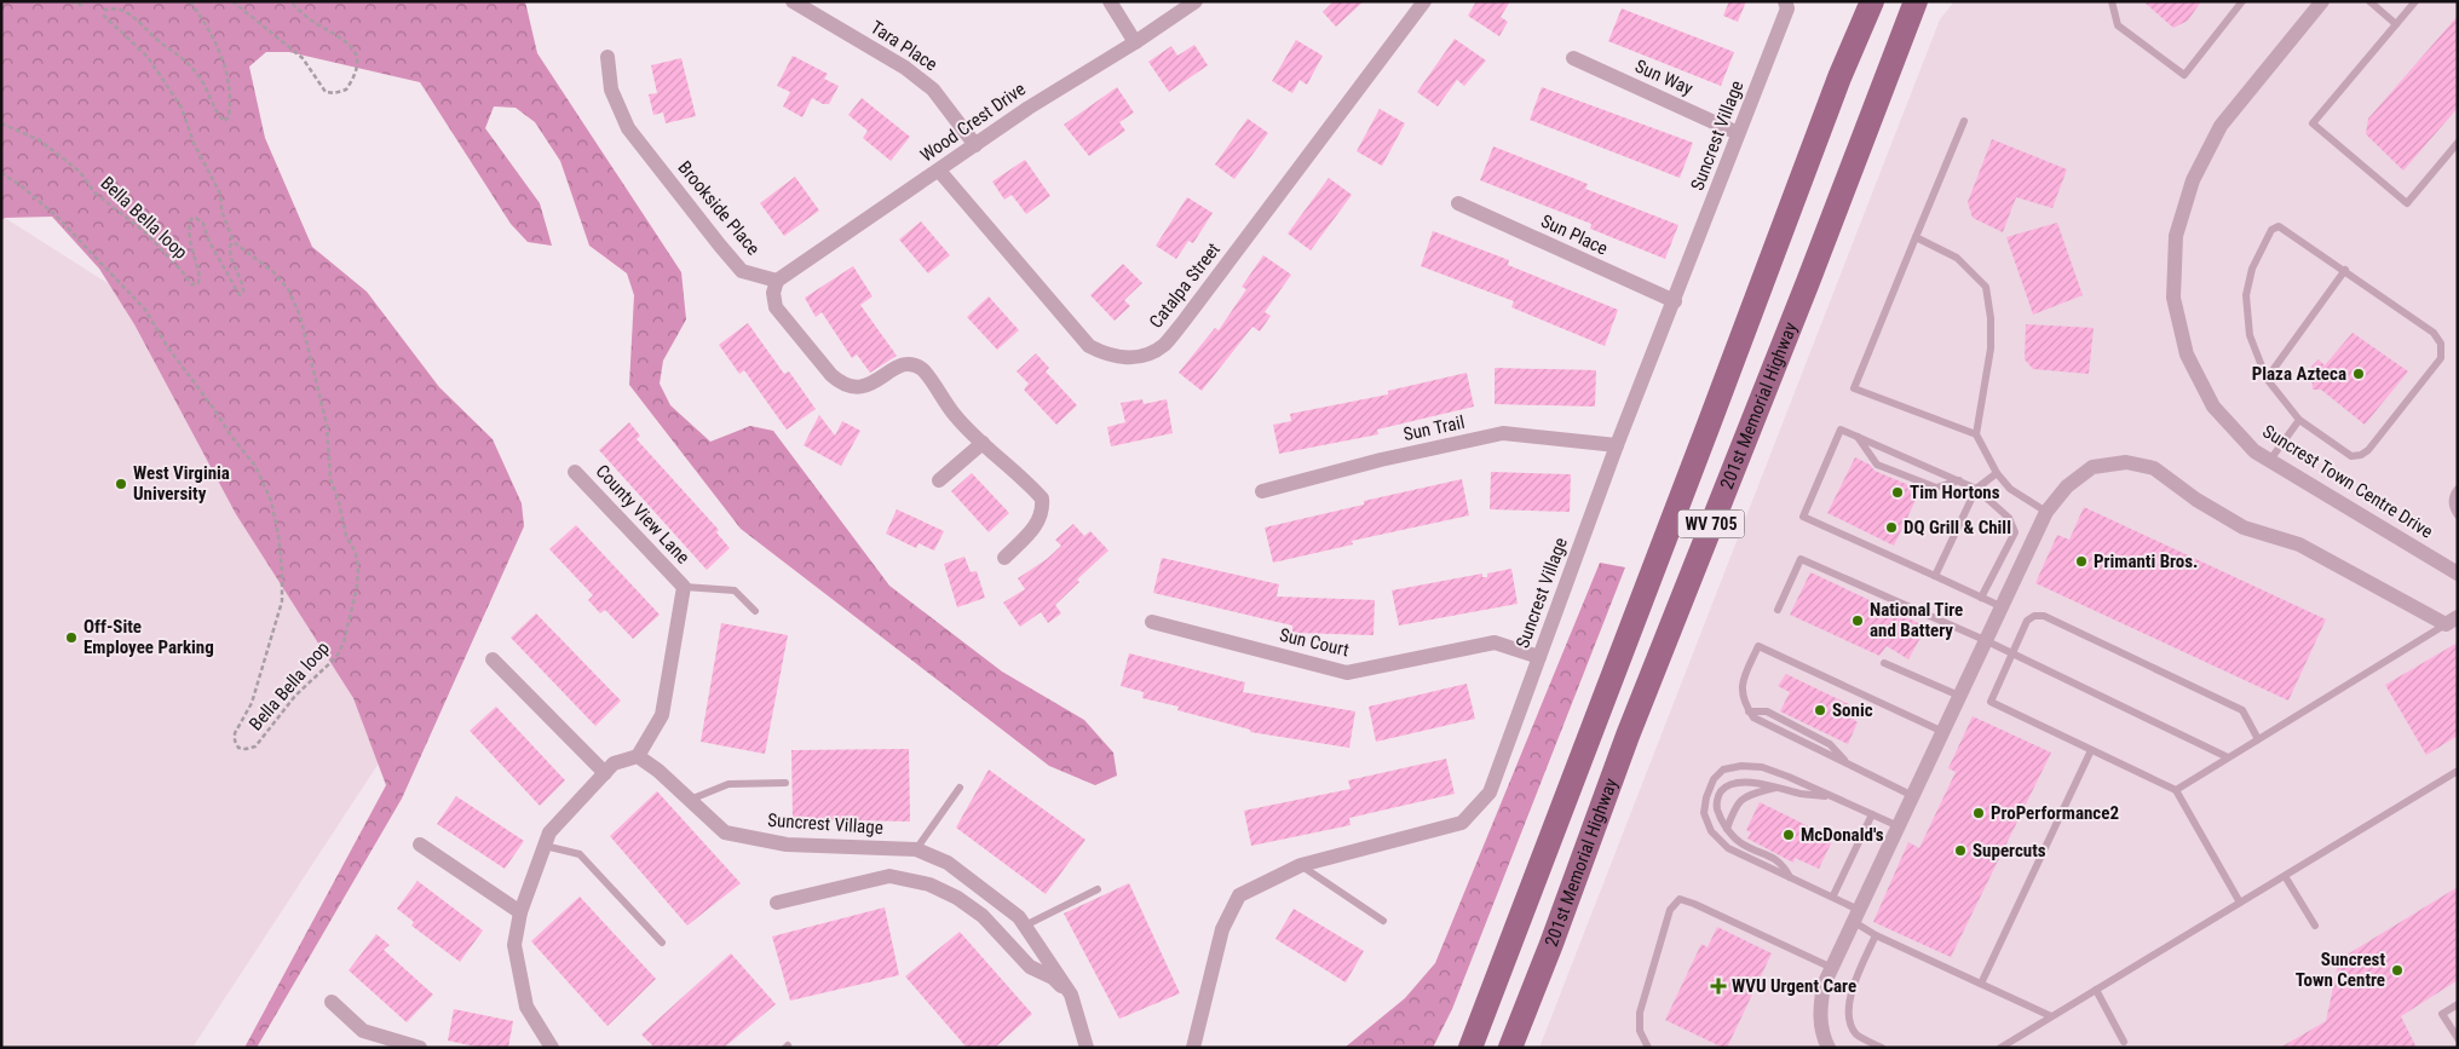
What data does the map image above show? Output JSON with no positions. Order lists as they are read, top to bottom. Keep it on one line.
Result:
{"streets":{"main road":["201st Memorial Highway","WV 705"],"street":["Tara Place","Sun Way","Wood Crest Drive","Suncrest Village","Brookside Place","Sun Place","Catalpa Street","Sun Trail","Suncrest Town Centre Drive","County View Lane","Sun Court"],"path":["Bella Bella loop"]},"crossings":[["Tara Place","Wood Crest Drive"],["Sun Way","Suncrest Village"],["Wood Crest Drive","Brookside Place"],["Wood Crest Drive","Catalpa Street"],["Suncrest Village","Sun Place"],["Suncrest Village","Sun Trail"],["Suncrest Village","County View Lane"],["Suncrest Village","Sun Court"]],"places":{"other":["Plaza Azteca","West Virginia University","Tim Hortons","DQ Grill & Chill","Primanti Bros.","National Tire and Battery","Off-Site Employee Parking","Sonic","ProPerformance2","McDonald's","Supercuts","Suncrest Town Centre"],"health":["WVU Urgent Care"]}}
